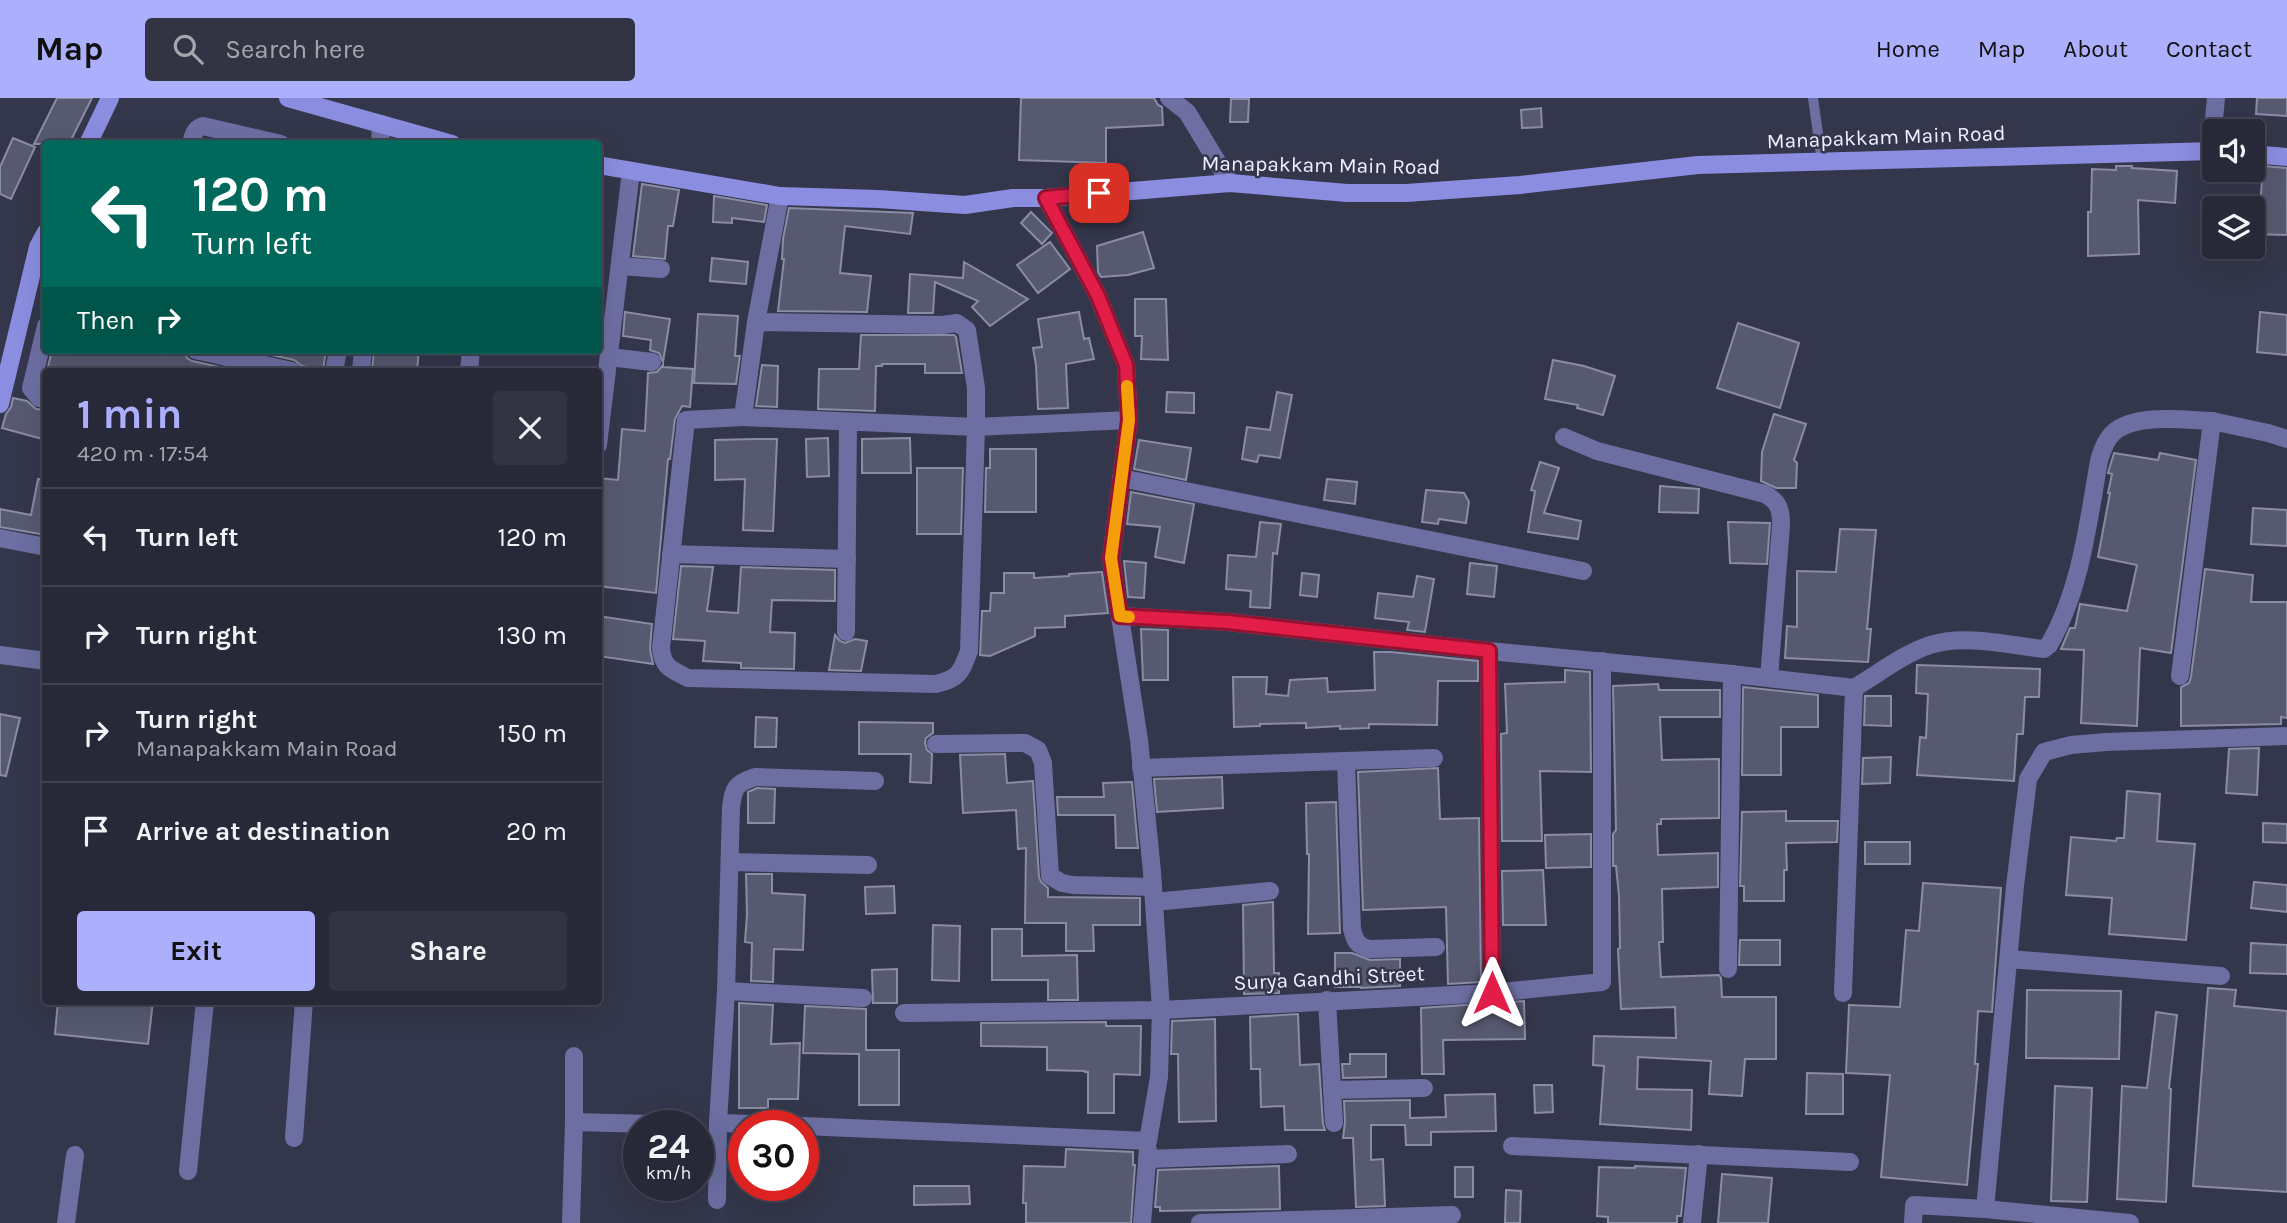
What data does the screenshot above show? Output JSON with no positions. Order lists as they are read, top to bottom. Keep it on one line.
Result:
{"streets":{"main road":["Manapakkam Main Road"],"street":["Surya Gandhi Street"]},"page":{"header":"Map","search":"Search here","nav":["Home","Map","About","Contact"],"turn":["120 m","Turn left"],"then":"Then","heading":["1 min","420 m · 17:54"],"list":[{"name":"Turn left","value":"120 m"},{"name":"Turn right","value":"130 m"},{"name":"Turn right","note":"Manapakkam Main Road","value":"150 m"},{"name":"Arrive at destination","value":"20 m"}],"buttons":["Exit","Share"],"speed":"24 km/h","limit":"30"}}
